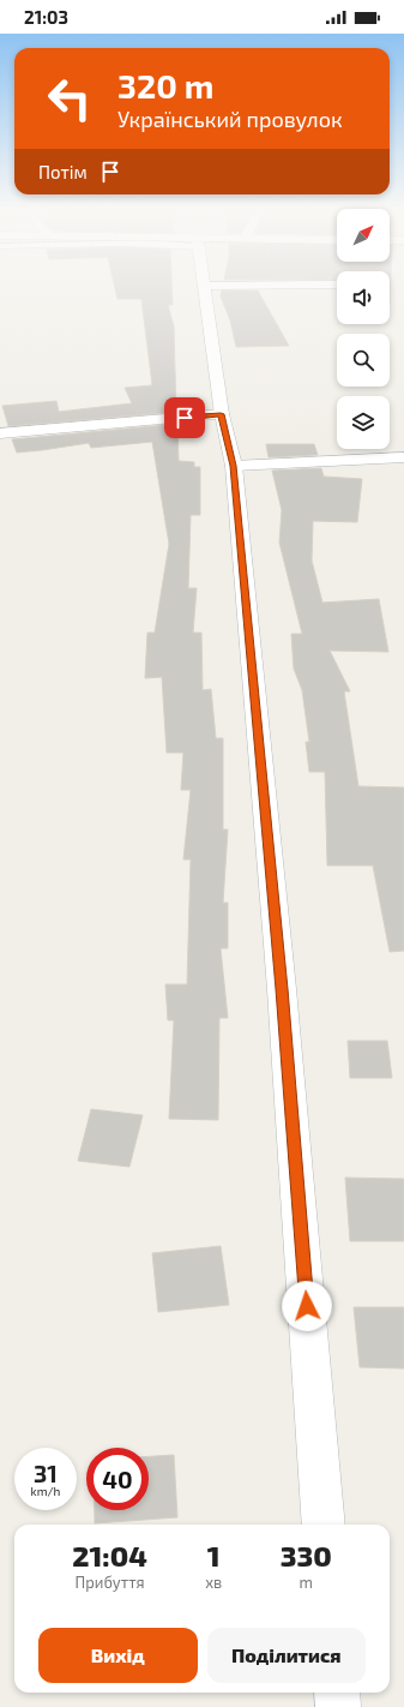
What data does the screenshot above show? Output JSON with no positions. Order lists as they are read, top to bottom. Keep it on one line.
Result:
{"north":"top right","page":{"status":"21:03","turn":["320 m","Український провулок"],"then":"Потім","speed":"31 km/h","limit":"40","eta":["21:04","Прибуття","1","хв","330","m"],"buttons":["Вихід","Поділитися"]}}
